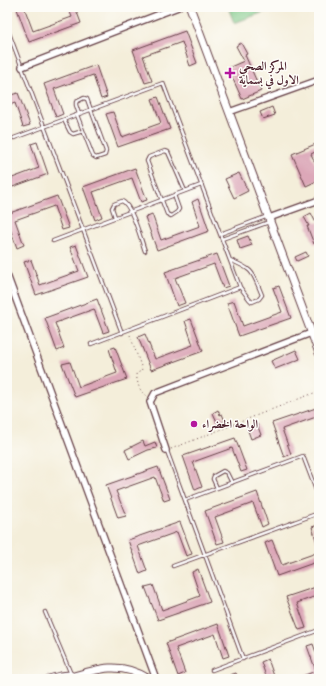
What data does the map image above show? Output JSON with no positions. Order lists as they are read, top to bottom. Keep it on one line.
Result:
{"places":{"health":["المركز الصحي الاول في بسماية"],"other":["الواحة الخضراء"]}}
